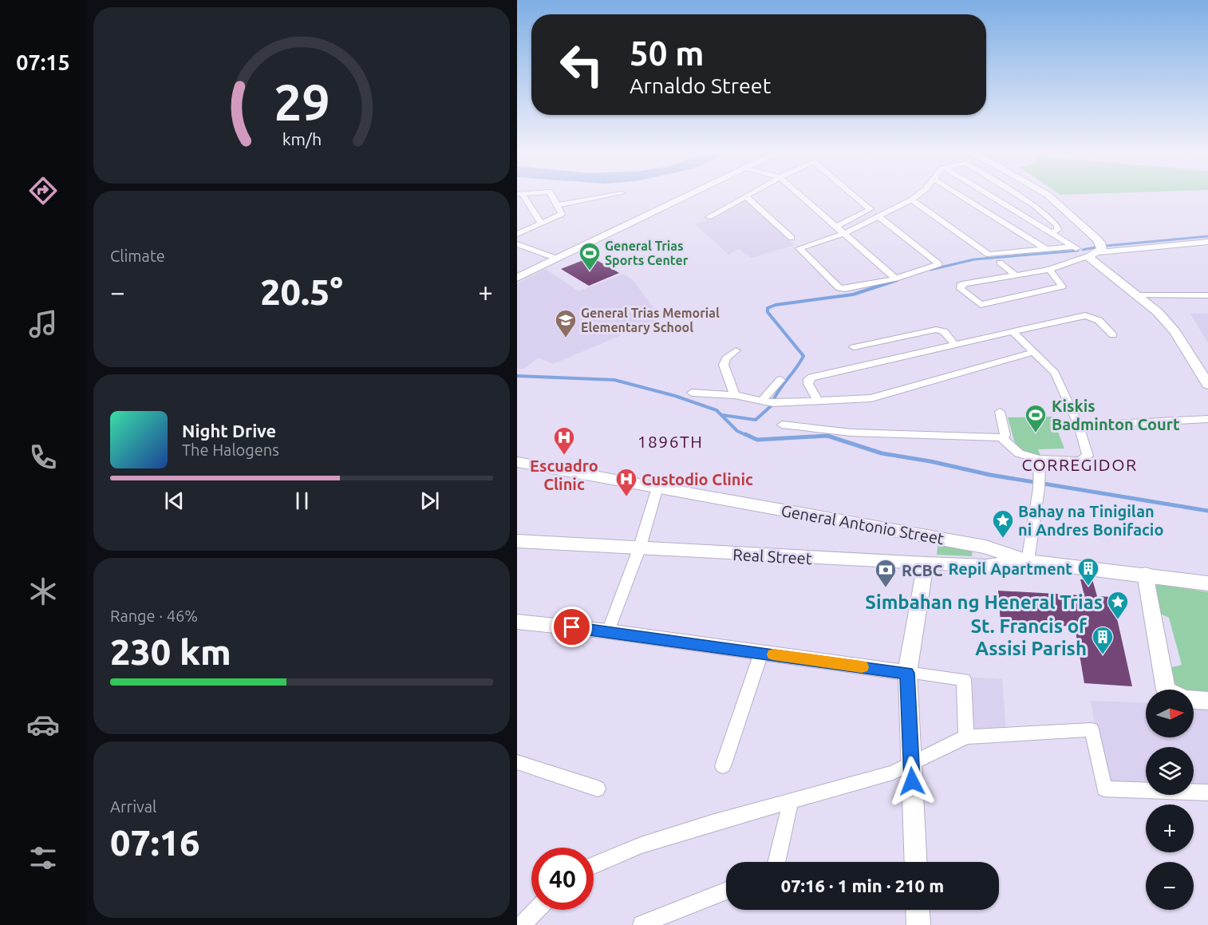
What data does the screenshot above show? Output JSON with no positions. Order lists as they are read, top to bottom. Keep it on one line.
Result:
{"streets":{"main road":["General Antonio Street","Real Street"]},"crossings":[["General Antonio Street","Real Street"]],"districts":["1896TH","CORREGIDOR"],"places":{"sports":["General Trias Sports Center","Kiskis Badminton Court"],"school or university":["General Trias Memorial Elementary School"],"hospital":["Escuadro Clinic","Custodio Clinic"],"place":["Bahay na Tinigilan ni Andres Bonifacio","Simbahan ng Heneral Trias"],"building":["Repil Apartment","St. Francis of Assisi Parish"],"bank":["RCBC"]},"north":"right","page":{"tabs":"07:15","turn":["50 m","Arnaldo Street"],"tile":["Climate",["Range · 46%","230 km"],["Arrival","07:16"]],"heat":["−","20.5°","+"],"song":["Night Drive","The Halogens"],"map_buttons":["+","−"],"limit":"40","trip":"07:16 · 1 min · 210 m","gauge":["29","km/h"]}}
